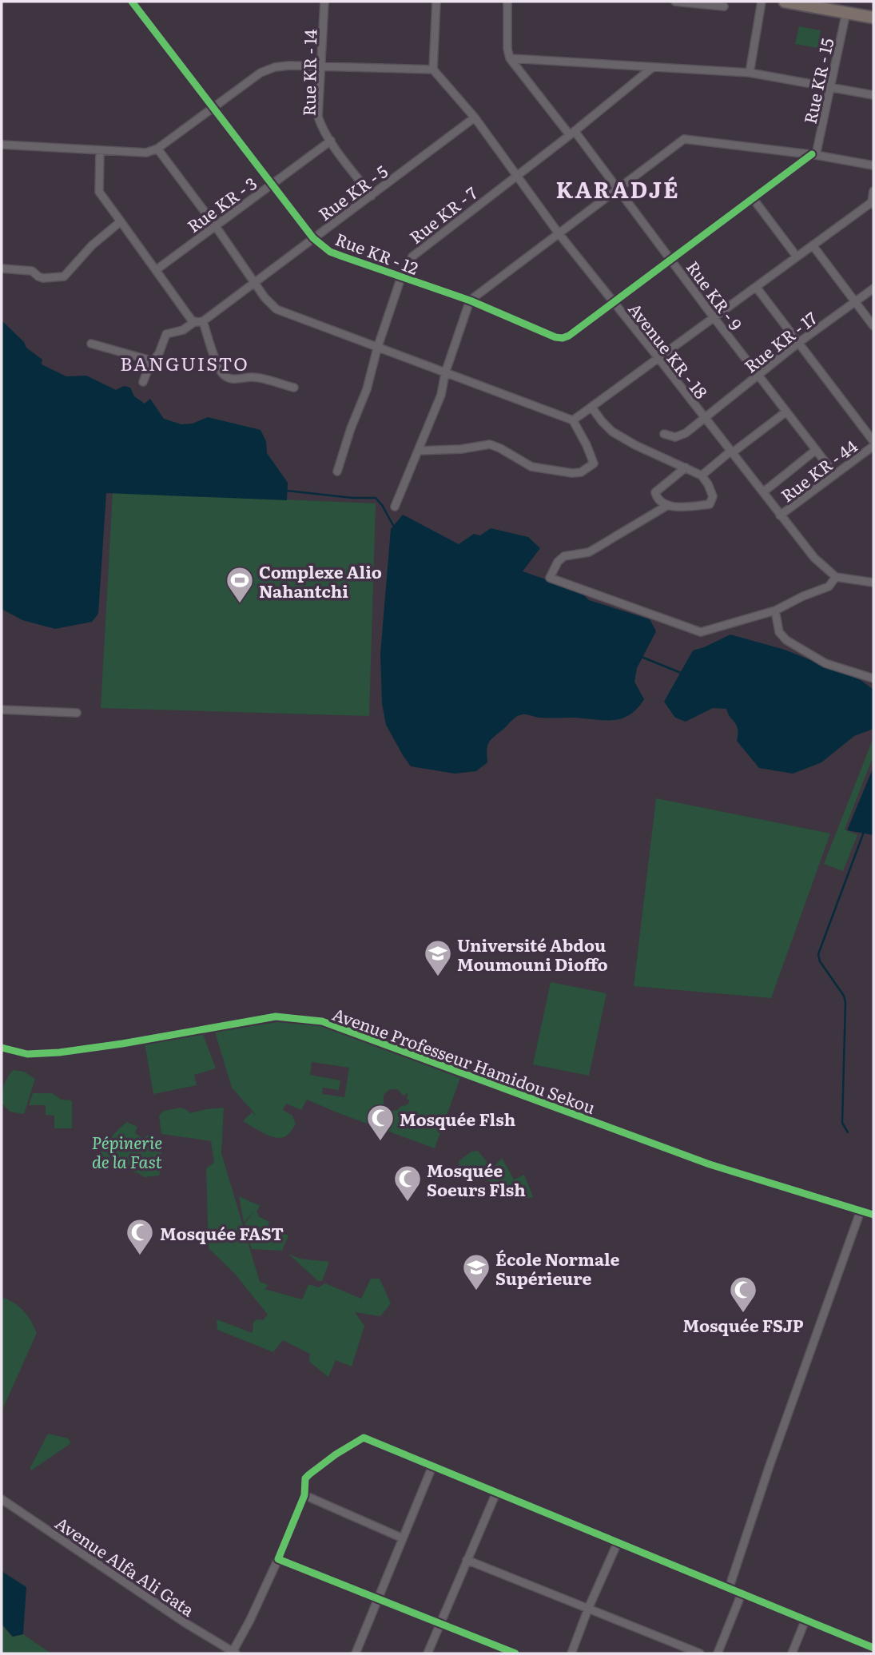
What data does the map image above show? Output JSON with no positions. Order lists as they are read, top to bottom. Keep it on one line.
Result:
{"streets":{"street":["Rue KR - 14","Rue KR - 15","Rue KR - 5","Rue KR - 3","Rue KR - 7","Rue KR - 12","Rue KR - 9","Rue KR - 17","Avenue KR - 18","Rue KR - 44","Avenue Professeur Hamidou Sekou","Avenue Alfa Ali Gata"]},"crossings":[["Rue KR - 14","Rue KR - 5"],["Rue KR - 14","Rue KR - 3"],["Rue KR - 5","Rue KR - 12"],["Rue KR - 5","Avenue KR - 18"],["Rue KR - 3","Rue KR - 12"],["Rue KR - 7","Rue KR - 12"],["Rue KR - 7","Rue KR - 9"],["Rue KR - 7","Avenue KR - 18"],["Rue KR - 12","Avenue KR - 18"],["Rue KR - 9","Rue KR - 17"],["Rue KR - 9","Rue KR - 44"],["Rue KR - 17","Avenue KR - 18"],["Avenue KR - 18","Rue KR - 44"]],"districts":["KARADJÉ","BANGUISTO"],"parks":["Pépinerie de la Fast"],"places":{"sports":["Complexe Alio Nahantchi"],"school or university":["Université Abdou Moumouni Dioffo","École Normale Supérieure"],"mosque":["Mosquée Flsh","Mosquée Soeurs Flsh","Mosquée FAST","Mosquée FSJP"]}}
